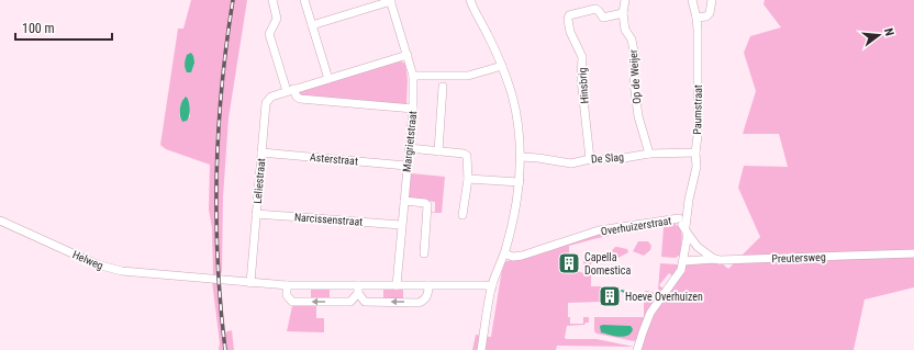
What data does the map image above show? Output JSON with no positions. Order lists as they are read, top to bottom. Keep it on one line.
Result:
{"streets":{"street":["Op de Weijer","Hinsbrig","Paumstraat","Margrietstraat","De Slag","Asterstraat","Leliestraat","Narcissenstraat","Overhuizerstraat","Preutersweg","Helweg"]},"crossings":[["Op de Weijer","Hinsbrig"],["Op de Weijer","De Slag"],["Hinsbrig","De Slag"],["Paumstraat","De Slag"],["Paumstraat","Overhuizerstraat"],["Margrietstraat","Asterstraat"],["Margrietstraat","Narcissenstraat"],["Margrietstraat","Helweg"],["Asterstraat","Leliestraat"],["Leliestraat","Narcissenstraat"],["Leliestraat","Helweg"]],"places":{"building":["Capella Domestica","Hoeve Overhuizen"]},"scale_bar":"100 m","north":"right"}
